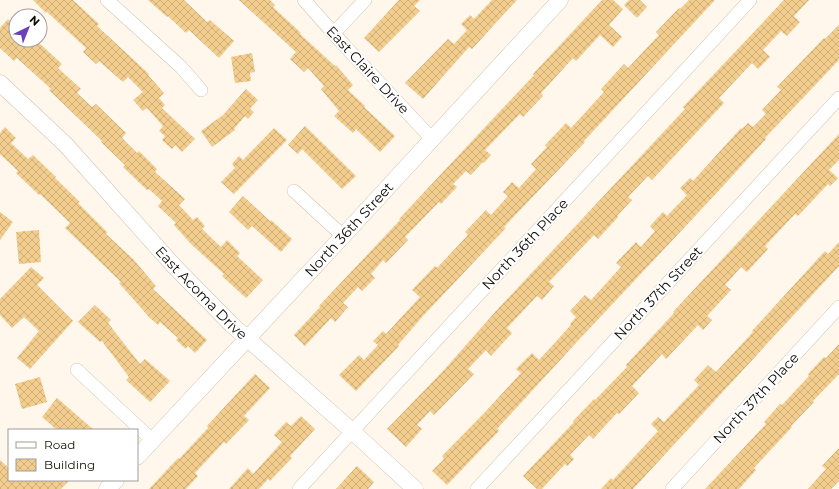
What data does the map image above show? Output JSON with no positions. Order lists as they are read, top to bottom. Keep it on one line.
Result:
{"streets":{"street":["East Claire Drive","North 36th Street","North 36th Place","East Acoma Drive","North 37th Street","North 37th Place"]},"crossings":[["East Claire Drive","North 36th Street"],["North 36th Street","East Acoma Drive"],["North 36th Place","East Acoma Drive"]],"legend":["Road","Building"],"north":"top right"}
